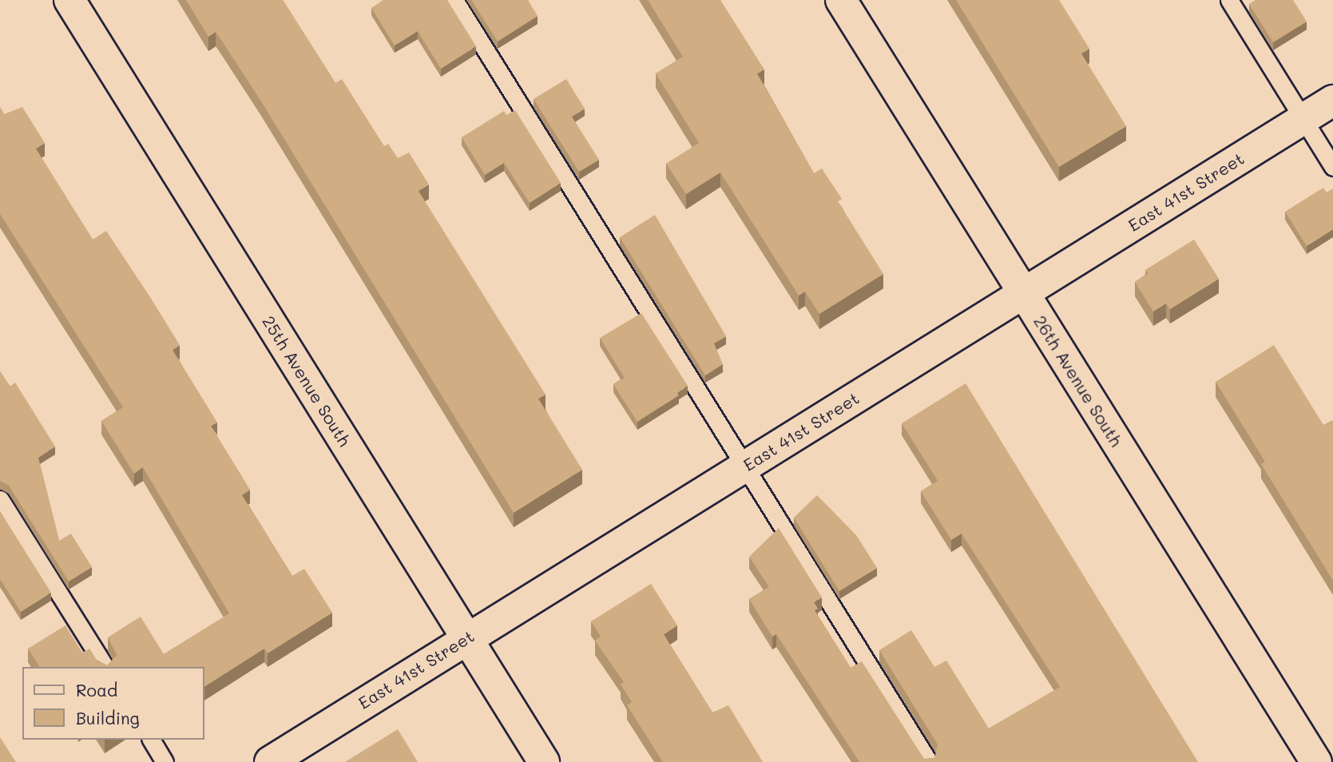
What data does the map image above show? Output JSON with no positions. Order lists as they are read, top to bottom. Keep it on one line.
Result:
{"streets":{"street":["East 41st Street","25th Avenue South","26th Avenue South"]},"crossings":[["East 41st Street","25th Avenue South"],["East 41st Street","26th Avenue South"]],"legend":["Road","Building"]}
